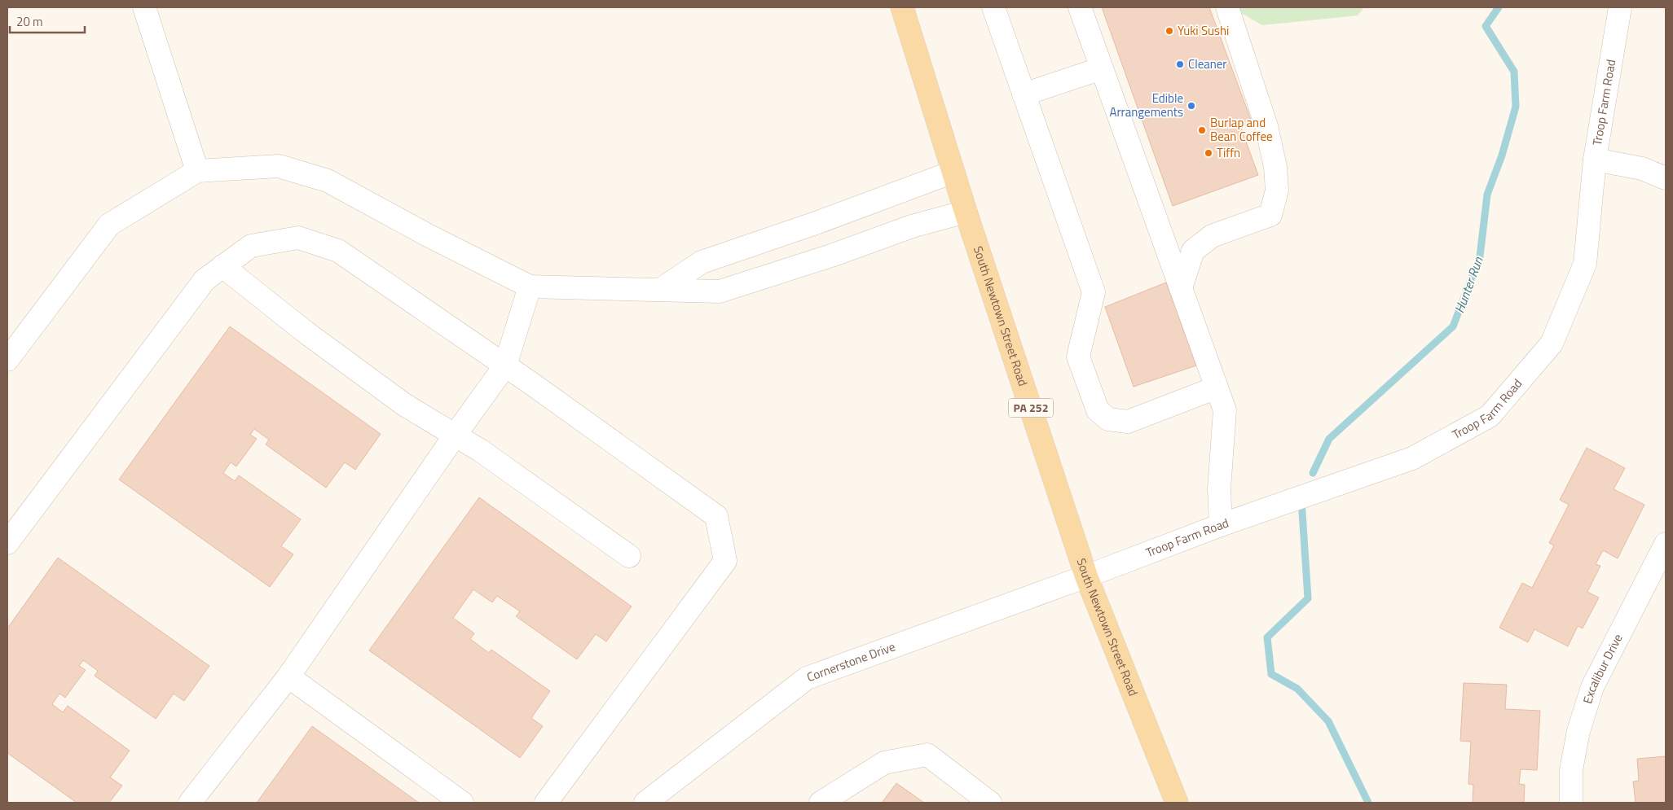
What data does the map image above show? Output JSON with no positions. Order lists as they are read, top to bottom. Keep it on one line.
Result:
{"streets":{"main road":["South Newtown Street Road","PA 252"],"street":["Troop Farm Road","Cornerstone Drive","Excalibur Drive"]},"crossings":[["Troop Farm Road","South Newtown Street Road"],["Troop Farm Road","Cornerstone Drive"],["South Newtown Street Road","Cornerstone Drive"]],"water":["Hunter Run"],"places":["Yuki Sushi","Cleaner","Edible Arrangements","Burlap and Bean Coffee","Tiffn"],"scale_bar":"20 m"}
